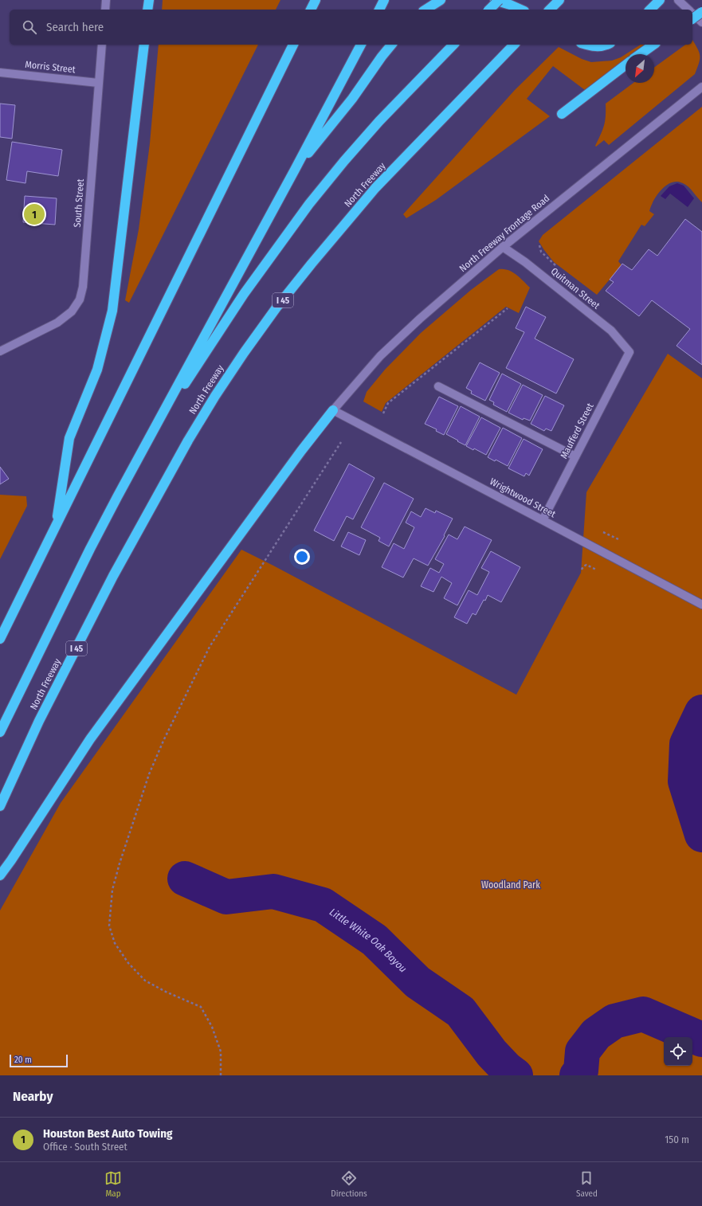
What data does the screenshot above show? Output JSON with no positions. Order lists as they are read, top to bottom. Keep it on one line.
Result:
{"streets":{"highway":["North Freeway","I 45"],"street":["Morris Street","South Street","North Freeway Frontage Road","Quitman Street","Maufferd Street","Wrightwood Street"]},"crossings":[["Morris Street","South Street"],["North Freeway Frontage Road","Quitman Street"],["North Freeway Frontage Road","Wrightwood Street"],["Quitman Street","Maufferd Street"],["Maufferd Street","Wrightwood Street"]],"water":["Little White Oak Bayou"],"parks":["Woodland Park"],"scale_bar":"20 m","north":"bottom left","page":{"search":"Search here","pins":"1","scale":"20 m","heading":"Nearby","list":[{"mark":"1","name":"Houston Best Auto Towing","note":"Office · South Street","value":"150 m"}],"nav":["Map","Directions","Saved"]}}
